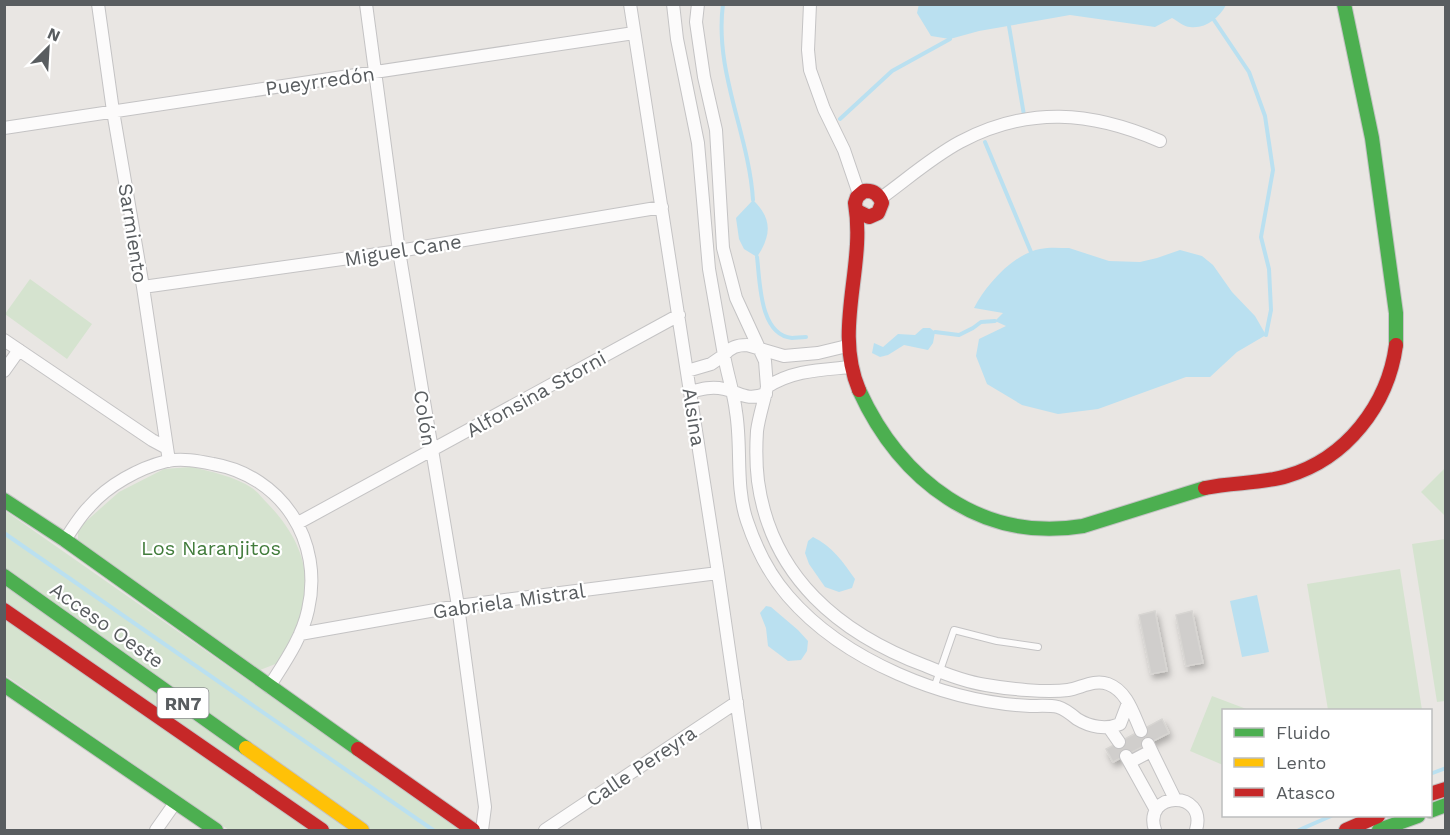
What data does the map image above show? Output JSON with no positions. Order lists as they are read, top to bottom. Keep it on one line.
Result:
{"streets":{"main road":["Acceso Oeste","RN7"],"street":["Pueyrredón","Sarmiento","Miguel Cane","Alfonsina Storni","Alsina","Colón","Gabriela Mistral","Calle Pereyra"]},"crossings":[["Pueyrredón","Sarmiento"],["Pueyrredón","Alsina"],["Pueyrredón","Colón"],["Sarmiento","Miguel Cane"],["Miguel Cane","Alsina"],["Miguel Cane","Colón"],["Alfonsina Storni","Alsina"],["Alfonsina Storni","Colón"],["Alsina","Gabriela Mistral"],["Alsina","Calle Pereyra"],["Colón","Gabriela Mistral"]],"parks":["Los Naranjitos"],"legend":["Fluido","Lento","Atasco"],"north":"top right"}
